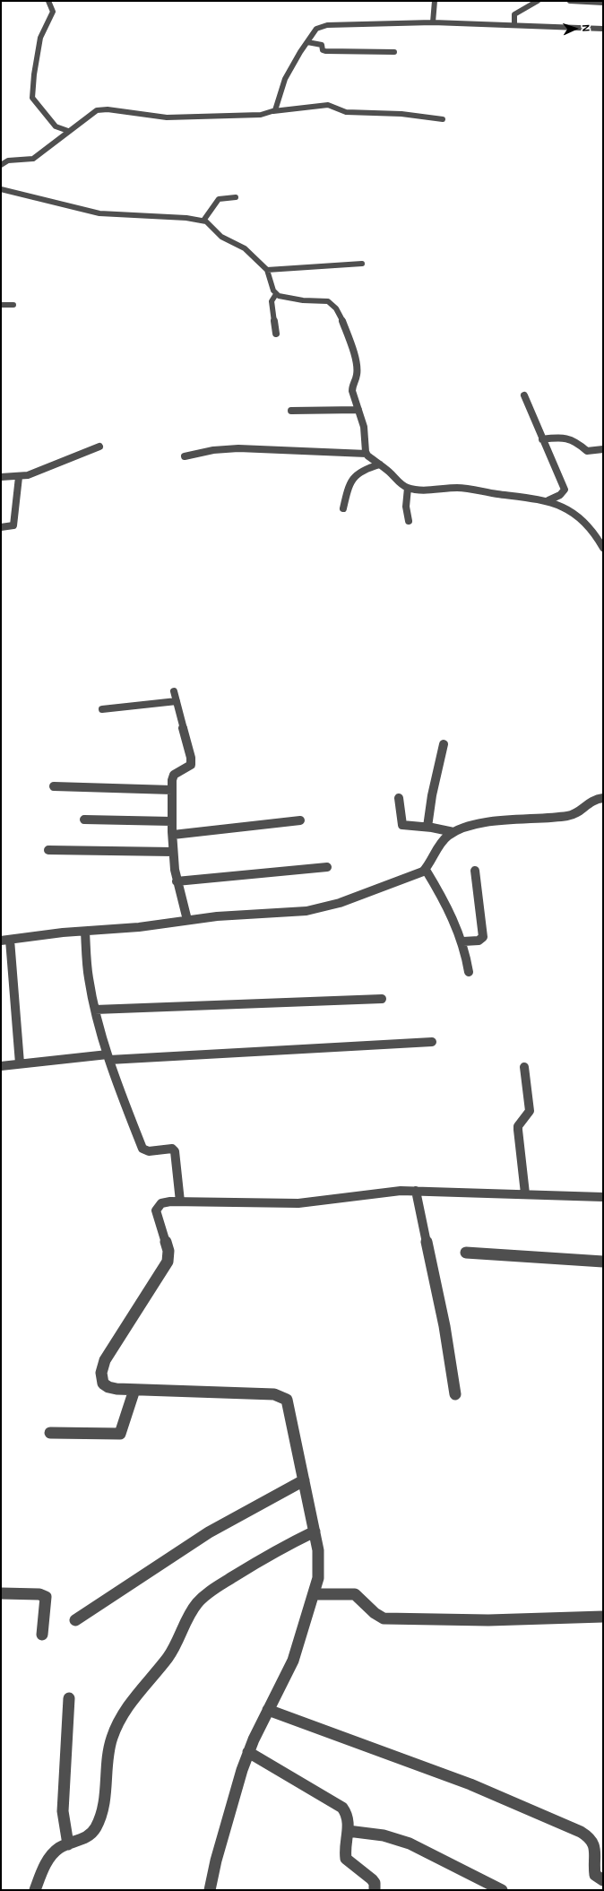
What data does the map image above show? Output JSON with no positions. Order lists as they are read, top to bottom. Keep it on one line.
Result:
{"north":"right"}
